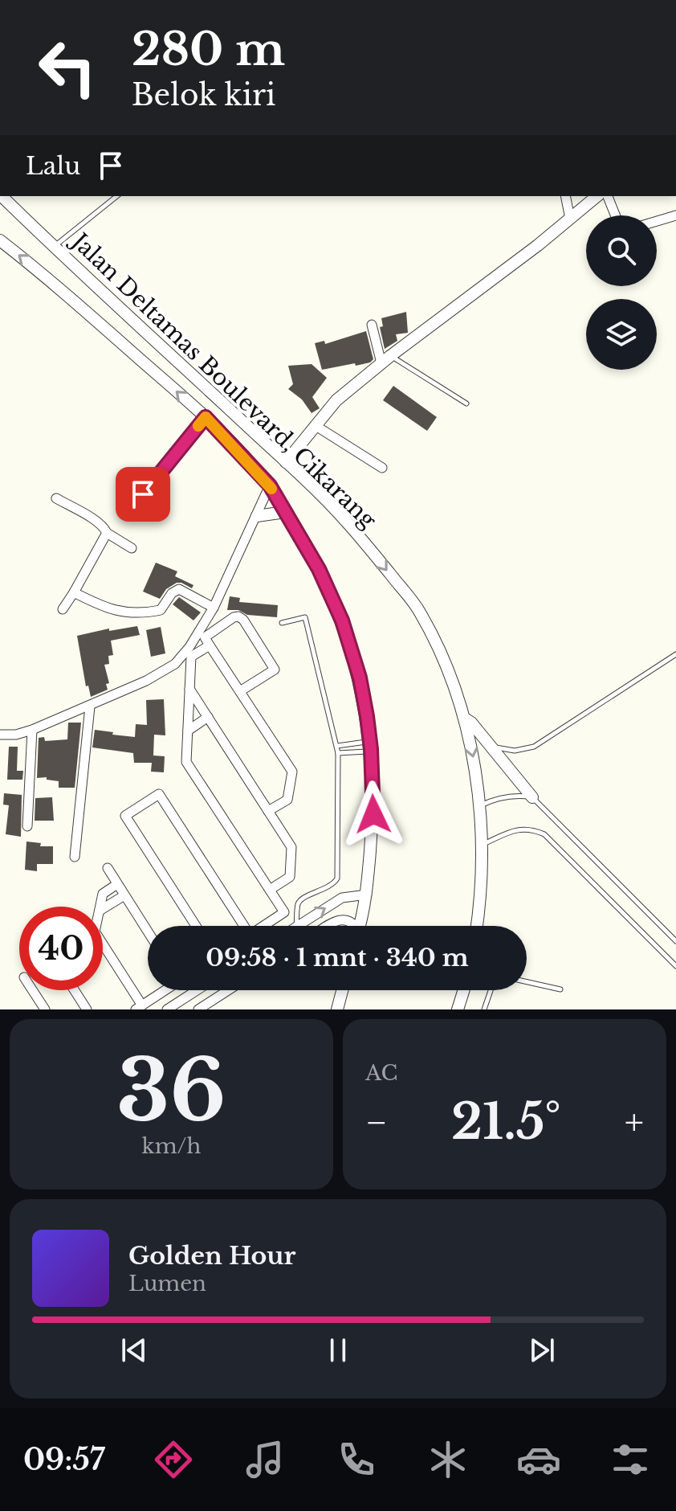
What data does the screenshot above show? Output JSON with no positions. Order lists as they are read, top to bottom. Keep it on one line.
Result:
{"streets":{"street":["Jalan Deltamas Boulevard, Cikarang"]},"page":{"turn":["280 m","Belok kiri"],"then":"Lalu","limit":"40","trip":"09:58 · 1 mnt · 340 m","tile":[["36","km/h"],"AC"],"heat":["−","21.5°","+"],"song":["Golden Hour","Lumen"],"tabs":"09:57"}}
